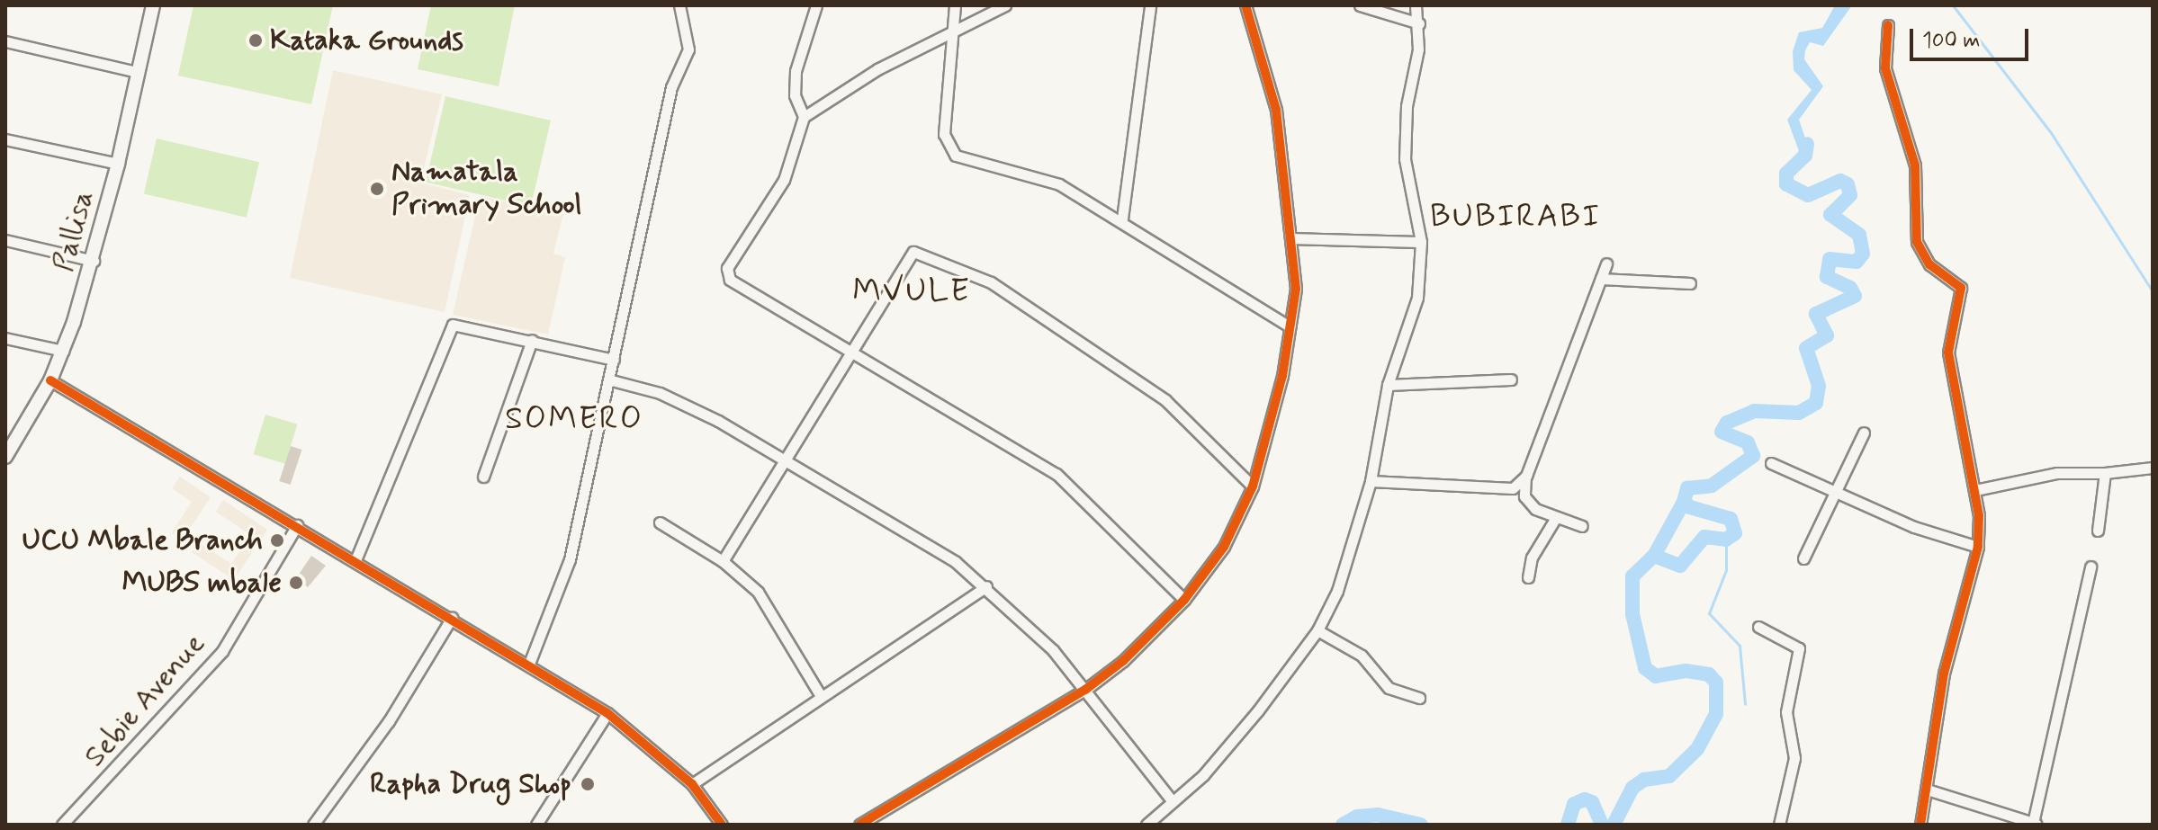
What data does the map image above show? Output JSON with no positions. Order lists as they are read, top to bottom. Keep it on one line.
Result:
{"streets":{"main road":["Pallisa"],"street":["Sebie Avenue"]},"districts":["BUBIRABI","MVULE","SOMERO"],"places":["Kataka Grounds","Namatala Primary School","UCU Mbale Branch","MUBS mbale","Rapha Drug Shop"],"scale_bar":"100 m"}
